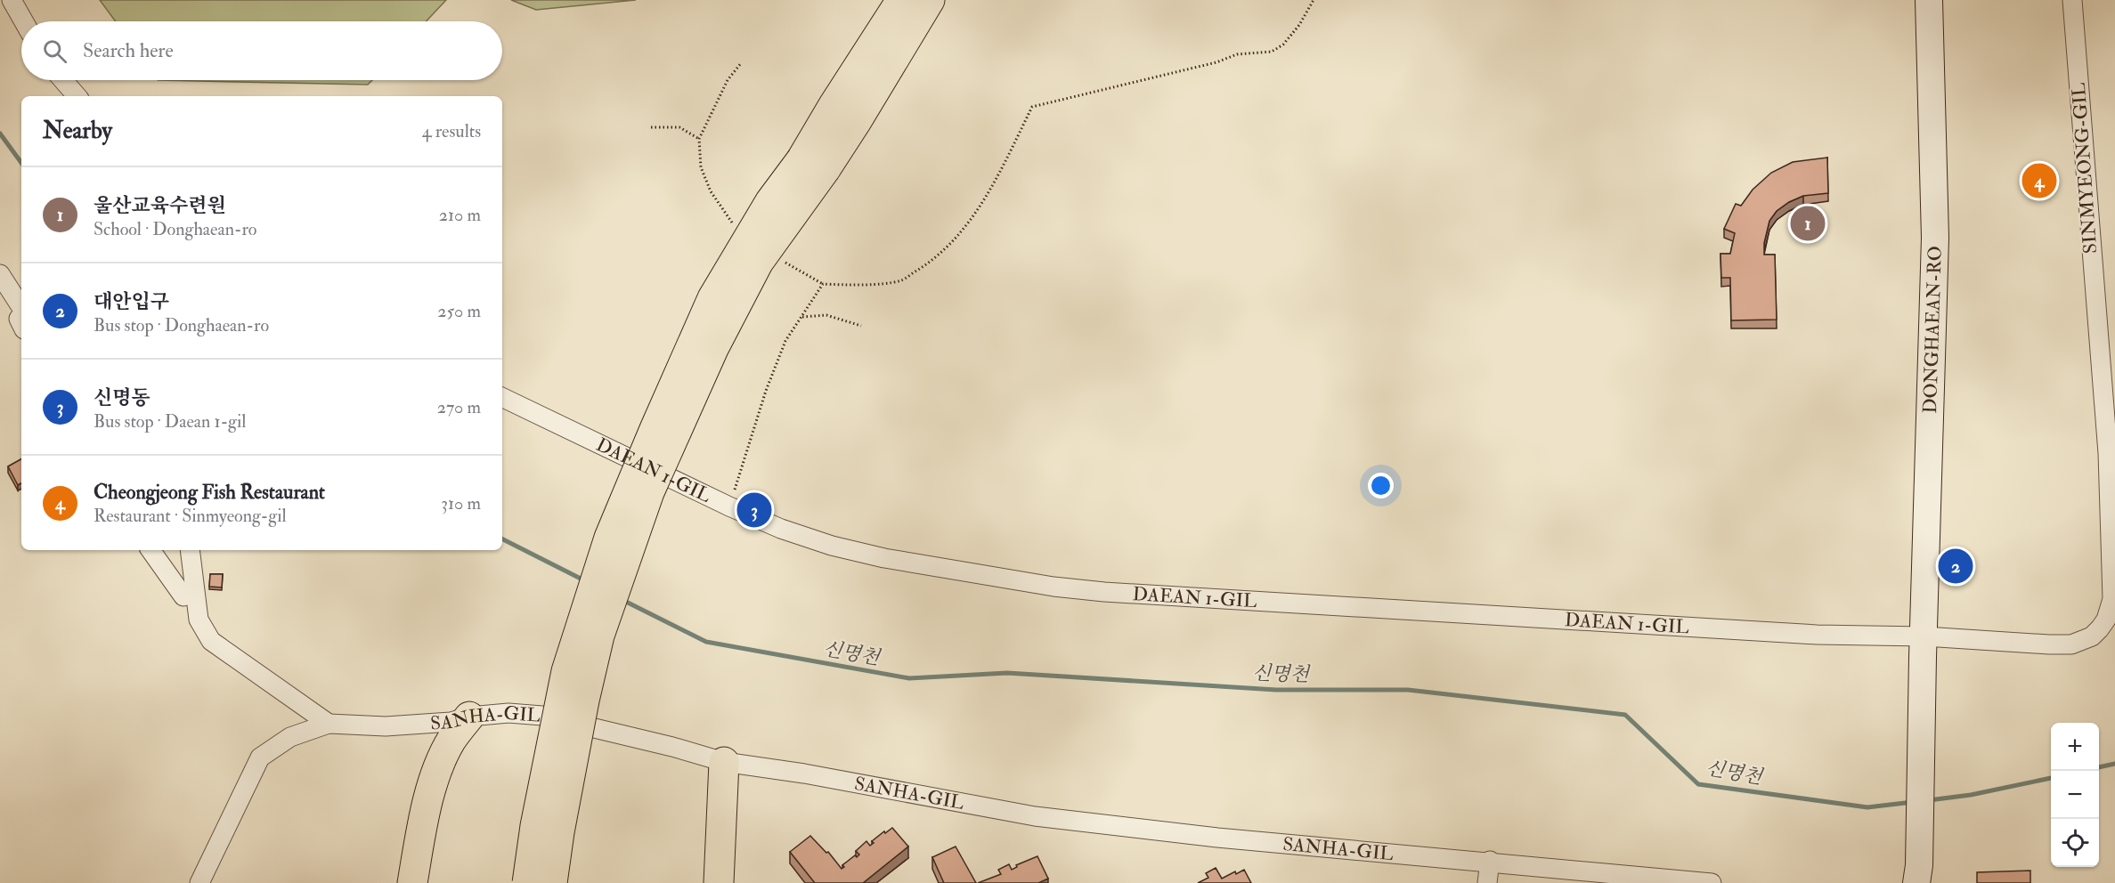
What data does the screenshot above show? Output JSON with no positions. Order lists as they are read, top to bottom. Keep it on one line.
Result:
{"streets":{"main road":["DONGHAEAN-RO"],"street":["SINMYEONG-GIL","DAEAN 1-GIL","SANHA-GIL"]},"crossings":[["SINMYEONG-GIL","DONGHAEAN-RO"],["SINMYEONG-GIL","DAEAN 1-GIL"],["DONGHAEAN-RO","DAEAN 1-GIL"]],"water":["신명천"],"page":{"search":"Search here","heading":["Nearby","4 results"],"pins":["4","1","3","2"],"list":[{"mark":"1","name":"울산교육수련원","note":"School · Donghaean-ro","value":"210 m"},{"mark":"2","name":"대안입구","note":"Bus stop · Donghaean-ro","value":"250 m"},{"mark":"3","name":"신명동","note":"Bus stop · Daean 1-gil","value":"270 m"},{"mark":"4","name":"Cheongjeong Fish Restaurant","note":"Restaurant · Sinmyeong-gil","value":"310 m"}],"map_buttons":["+","−"]}}
